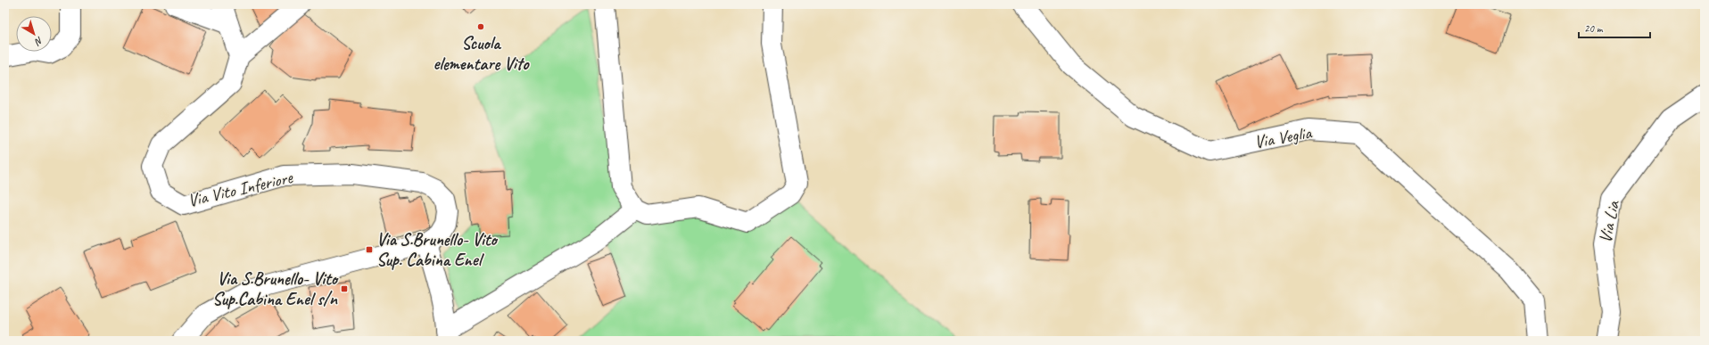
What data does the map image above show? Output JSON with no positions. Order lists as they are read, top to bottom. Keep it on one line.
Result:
{"streets":{"street":["Via Veglia","Via Vito Inferiore","Via Lia"]},"places":{"other":["Scuola elementare Vito"],"transit":["Via S.Brunello- Vito Sup. Cabina Enel","Via S.Brunello- Vito Sup.Cabina Enel s/n"]},"scale_bar":"20 m","north":"bottom right"}
